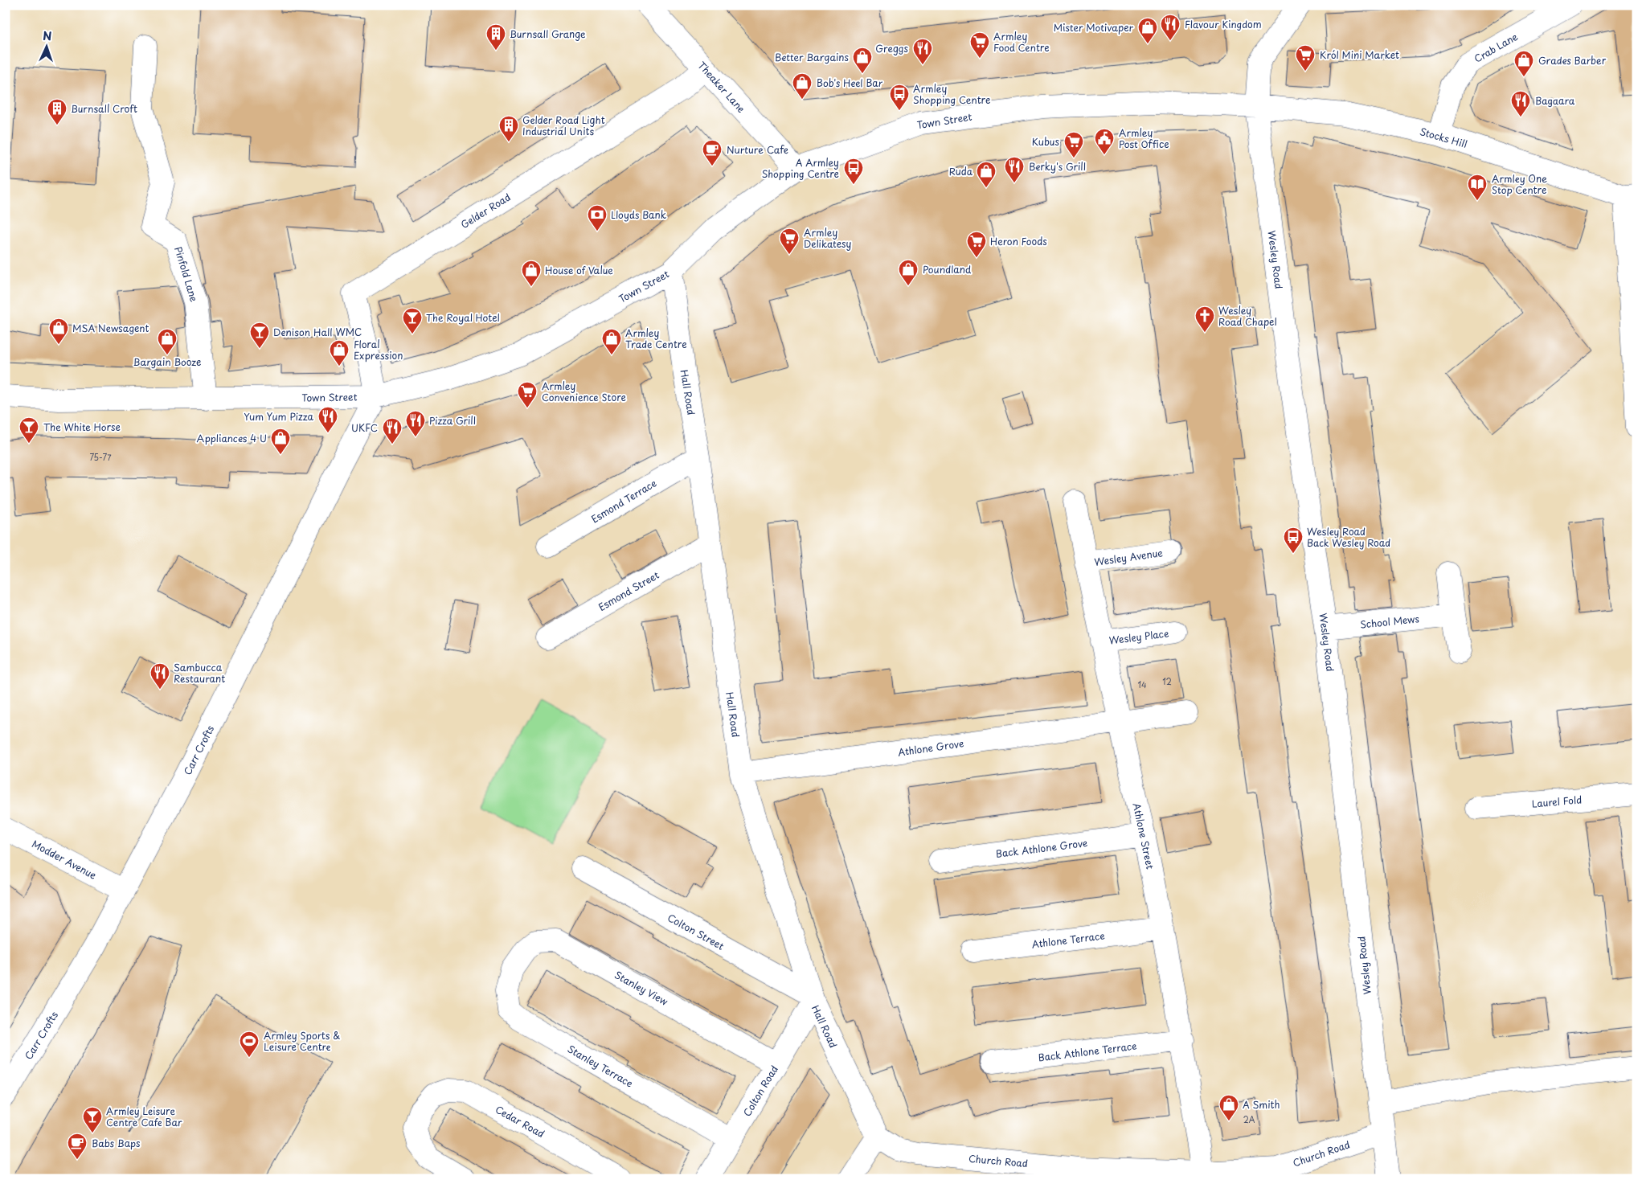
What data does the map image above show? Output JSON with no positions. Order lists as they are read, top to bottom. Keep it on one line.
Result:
{"streets":{"street":["Crab Lane","Theaker Lane","Town Street","Stocks Hill","Gelder Road","Wesley Road","Pinfold Lane","Hall Road","Esmond Terrace","Wesley Avenue","Esmond Street","School Mews","Wesley Place","Athlone Grove","Carr Crofts","Laurel Fold","Athlone Street","Back Athlone Grove","Modder Avenue","Colton Street","Athlone Terrace","Stanley View","Back Athlone Terrace","Stanley Terrace","Colton Road","Cedar Road","Church Road"]},"crossings":[["Crab Lane","Stocks Hill"],["Theaker Lane","Town Street"],["Theaker Lane","Gelder Road"],["Town Street","Stocks Hill"],["Town Street","Gelder Road"],["Town Street","Wesley Road"],["Town Street","Pinfold Lane"],["Town Street","Hall Road"],["Town Street","Carr Crofts"],["Stocks Hill","Wesley Road"],["Gelder Road","Carr Crofts"],["Wesley Road","School Mews"],["Wesley Road","Church Road"],["Hall Road","Esmond Terrace"],["Hall Road","Esmond Street"],["Hall Road","Athlone Grove"],["Hall Road","Colton Street"],["Hall Road","Colton Road"],["Hall Road","Church Road"],["Wesley Avenue","Athlone Street"],["Wesley Place","Athlone Street"],["Athlone Grove","Athlone Street"],["Carr Crofts","Modder Avenue"],["Athlone Street","Back Athlone Grove"],["Athlone Street","Athlone Terrace"],["Athlone Street","Back Athlone Terrace"],["Athlone Street","Church Road"],["Colton Street","Colton Road"],["Stanley View","Stanley Terrace"],["Stanley View","Colton Road"],["Stanley Terrace","Colton Road"]],"places":{"restaurant":["Flavour Kingdom","Greggs","Bagaara","Berky's Grill","Yum Yum Pizza","Pizza Grill","UKFC","Sambucca Restaurant"],"shop":["Mister Motivaper","Better Bargains","Grades Barber","Bob's Heel Bar","Ruda","Poundland","House of Value","MSA Newsagent","Bargain Booze","Armley Trade Centre","Floral Expression","Appliances 4 U","A Smith"],"building":["Burnsall Grange","Burnsall Croft","Gelder Road Light Industrial Units"],"supermarket":["Armley Food Centre","Król Mini Market","Kubus","Armley Delikatesy","Heron Foods","Armley Convenience Store"],"bus stop":["Armley Shopping Centre","A Armley Shopping Centre","Wesley Road Back Wesley Road"],"public building":["Armley Post Office"],"cafe":["Nurture Cafe","Babs Baps"],"library":["Armley One Stop Centre"],"bank":["Lloyds Bank"],"church":["Wesley Road Chapel"],"bar":["The Royal Hotel","Denison Hall WMC","The White Horse","Armley Leisure Centre Cafe Bar"],"sports":["Armley Sports & Leisure Centre"]},"house_numbers":["75-77","12","14","2A"],"north":"top"}
